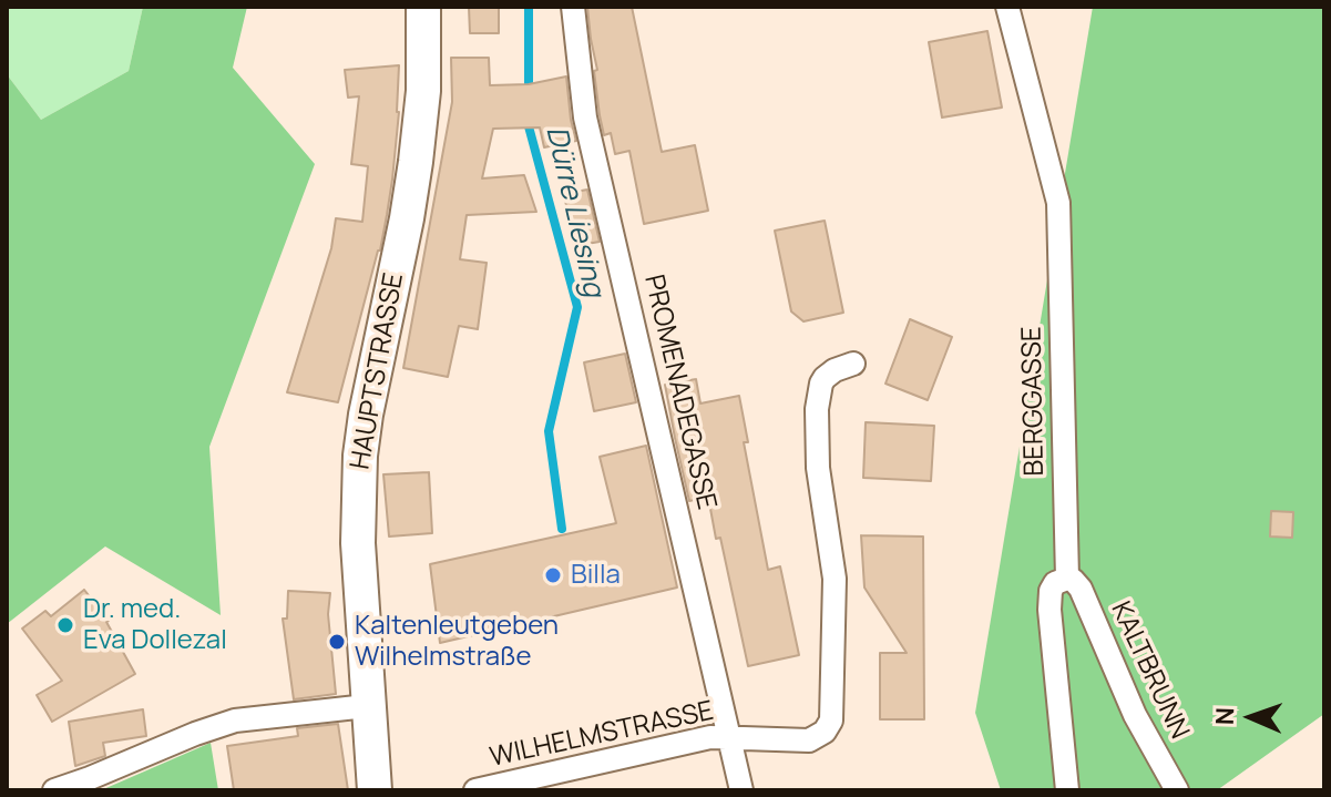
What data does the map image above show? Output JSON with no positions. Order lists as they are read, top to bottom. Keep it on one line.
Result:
{"streets":{"main road":["HAUPTSTRASSE"],"street":["PROMENADEGASSE","BERGGASSE","KALTBRUNN","WILHELMSTRASSE"]},"crossings":[["PROMENADEGASSE","WILHELMSTRASSE"],["BERGGASSE","KALTBRUNN"]],"water":["Dürre Liesing"],"places":["Billa","Dr. med. Eva Dollezal","Kaltenleutgeben Wilhelmstraße"],"north":"left"}
